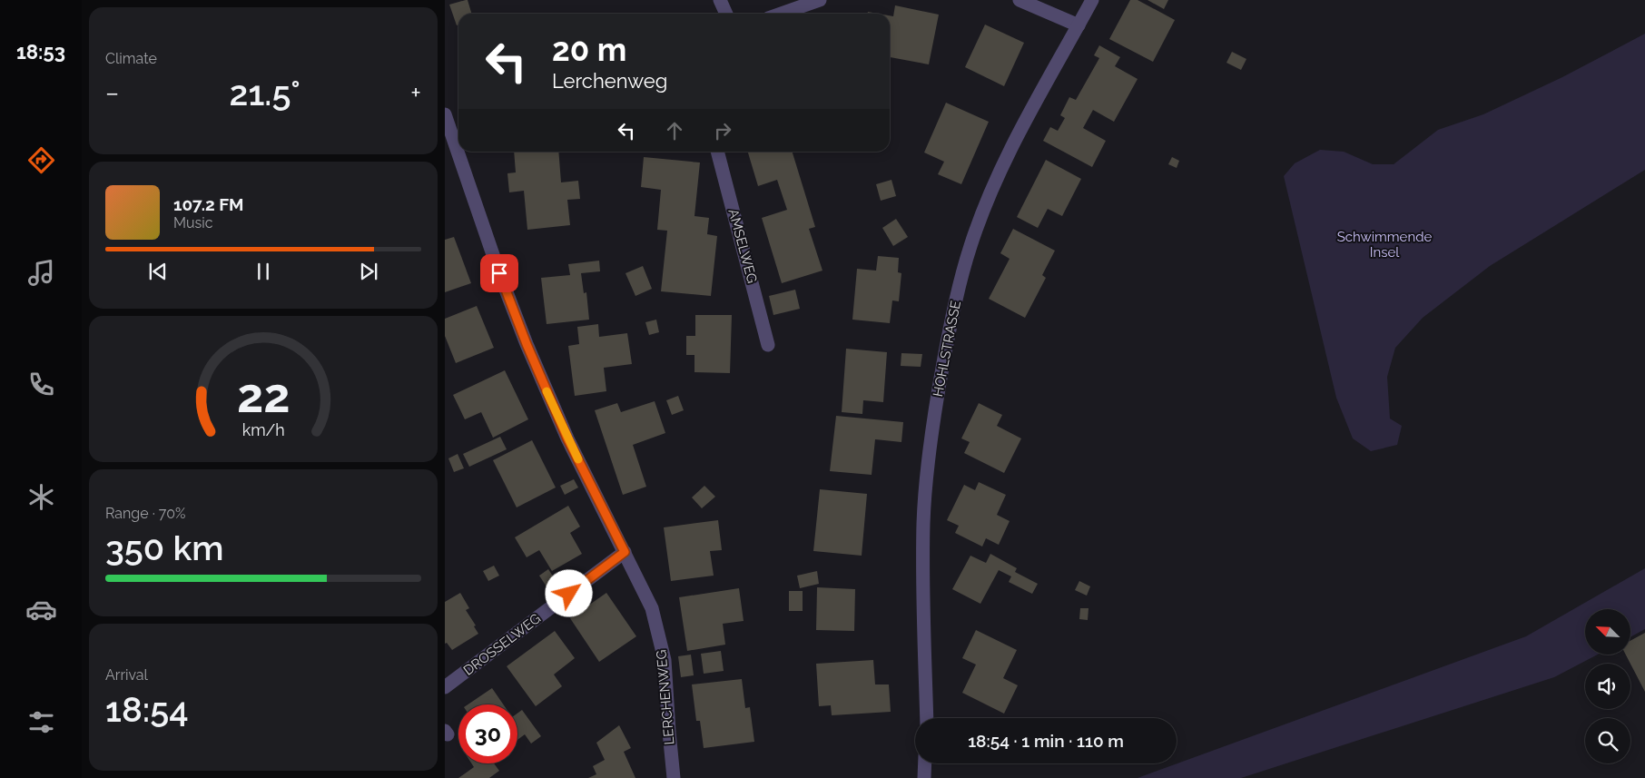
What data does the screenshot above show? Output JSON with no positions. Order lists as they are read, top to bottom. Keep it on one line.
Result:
{"streets":{"street":["AMSELWEG","HOHLSTRASSE","DROSSELWEG","LERCHENWEG"]},"crossings":[["DROSSELWEG","LERCHENWEG"]],"parks":["Schwimmende Insel"],"north":"top left","page":{"tabs":"18:53","tile":["Climate",["Range · 70%","350 km"],["Arrival","18:54"]],"turn":["20 m","Lerchenweg"],"heat":["−","21.5°","+"],"song":["107.2 FM","Music"],"limit":"30","trip":"18:54 · 1 min · 110 m","gauge":["22","km/h"]}}
